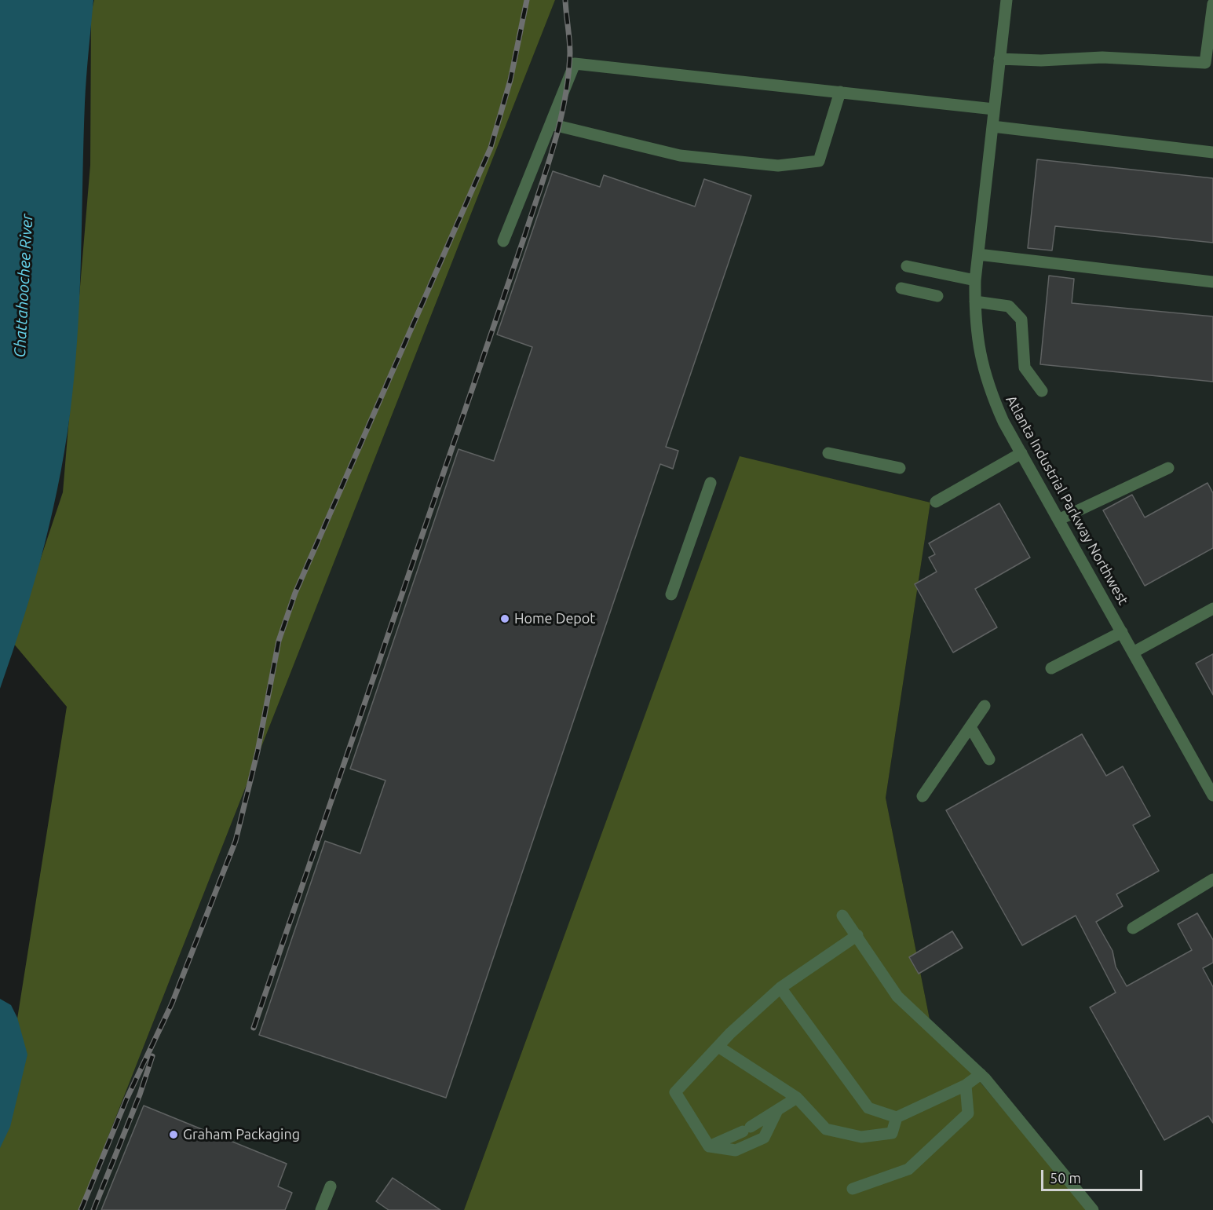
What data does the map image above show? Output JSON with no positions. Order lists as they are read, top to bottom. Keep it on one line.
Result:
{"streets":{"street":["Atlanta Industrial Parkway Northwest"]},"water":["Chattahoochee River"],"places":["Home Depot","Graham Packaging"],"scale_bar":"50 m"}
